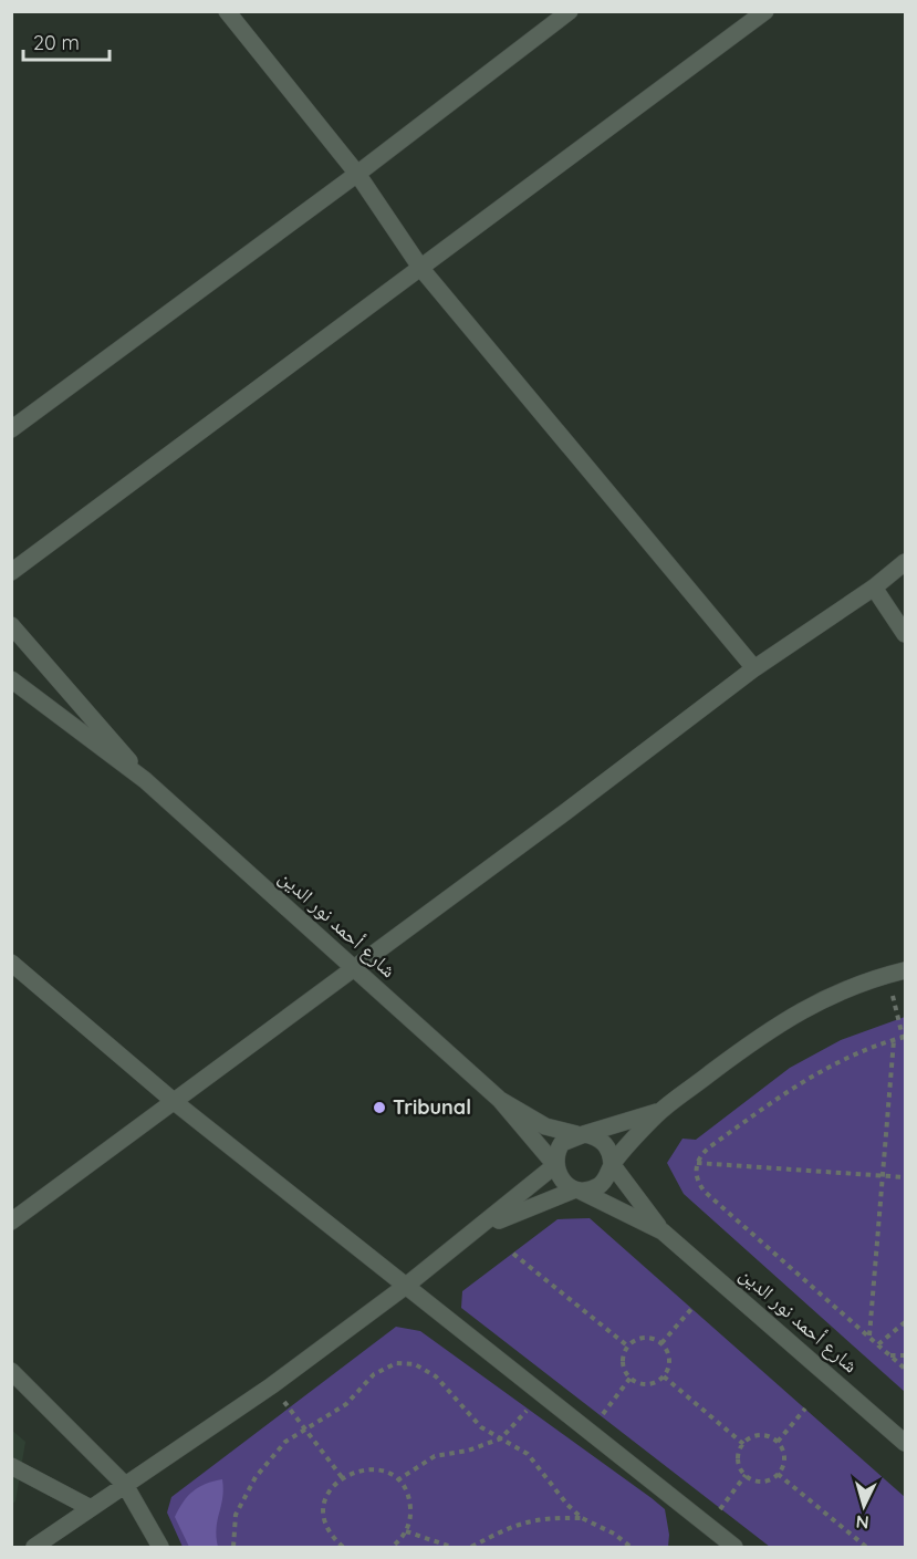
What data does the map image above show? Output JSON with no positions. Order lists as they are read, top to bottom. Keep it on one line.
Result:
{"streets":{"street":["شارع أحمد نور الدين"]},"places":["Tribunal"],"scale_bar":"20 m","north":"bottom"}
